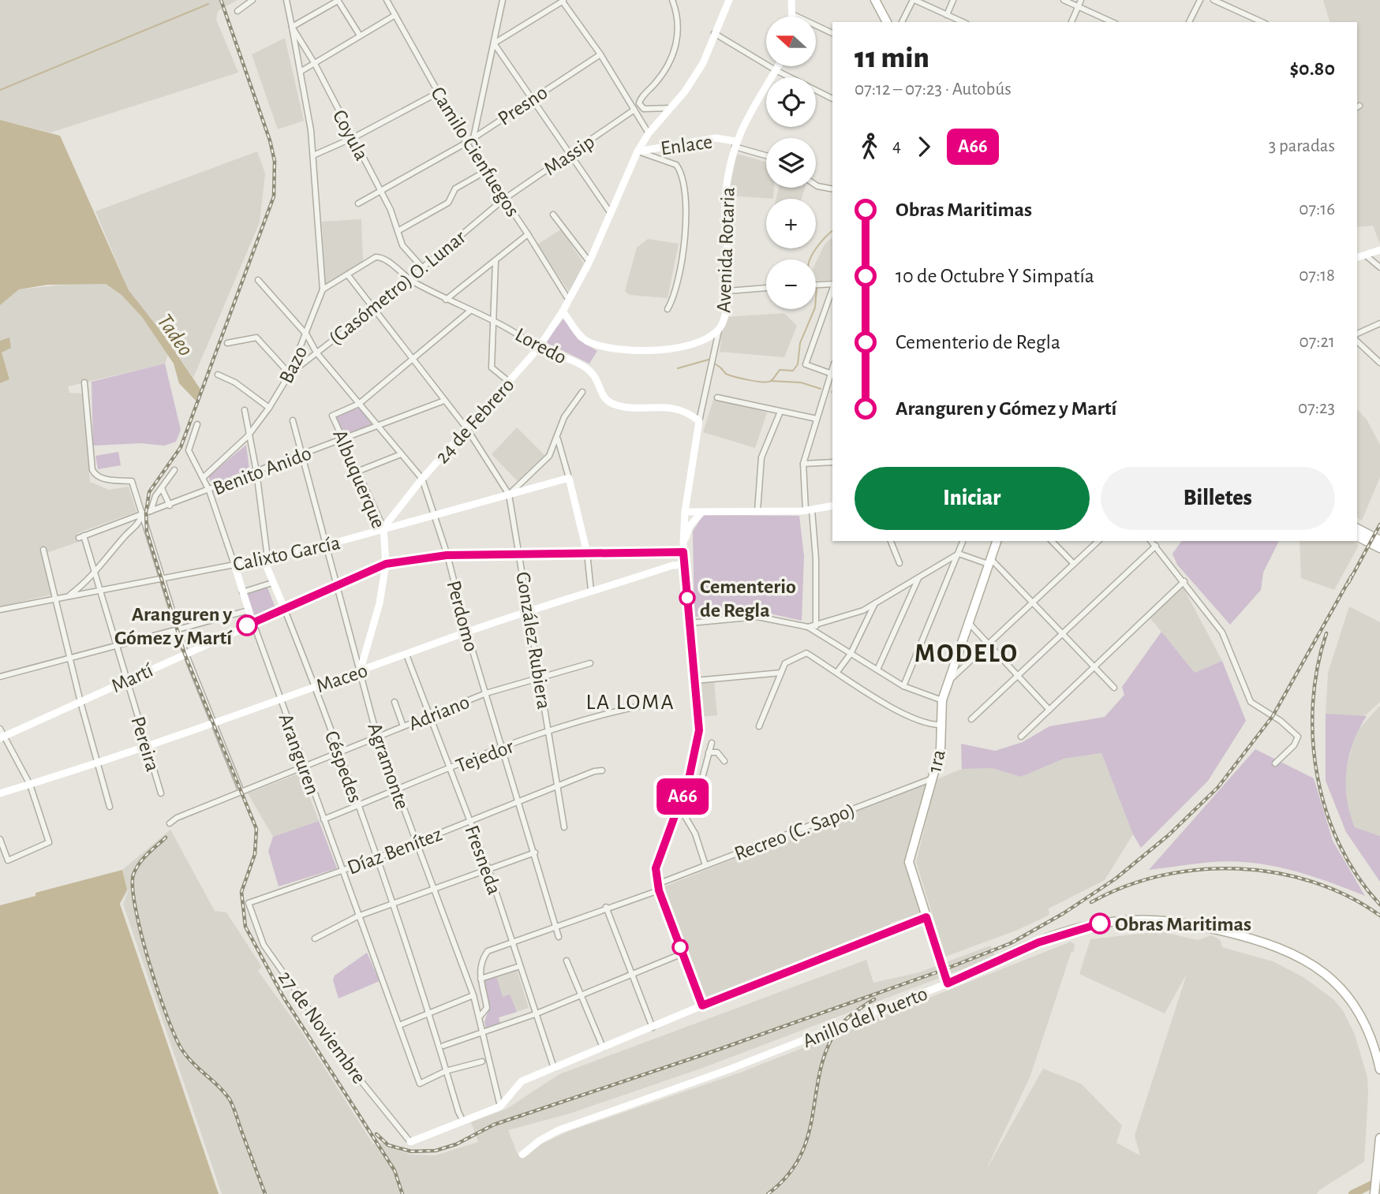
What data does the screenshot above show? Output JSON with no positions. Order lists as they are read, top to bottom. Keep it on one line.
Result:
{"streets":{"main road":["Enlace","Avenida Rotaria","Loredo","24 de Febrero","Albuquerque","Calixto García","Martí","Maceo","Aranguren","1ra","Céspedes","Anillo del Puerto"],"street":["Presno","Coyula","Camilo Cienfuegos","Massip","(Gasómetro) O. Lunar","Bazo","Benito Anido","Perdomo","González Rubiera","Adriano","Pereira","Tejedor","Agramonte","Recreo (C. Sapo)","Díaz Benítez","Fresneda","27 de Noviembre"]},"crossings":[["Presno","Coyula"],["Presno","Camilo Cienfuegos"],["Coyula","(Gasómetro) O. Lunar"],["Enlace","Avenida Rotaria"],["Enlace","24 de Febrero"],["Camilo Cienfuegos","Massip"],["Camilo Cienfuegos","(Gasómetro) O. Lunar"],["Camilo Cienfuegos","24 de Febrero"],["Massip","(Gasómetro) O. Lunar"],["Avenida Rotaria","Loredo"],["Avenida Rotaria","Martí"],["Avenida Rotaria","Maceo"],["Avenida Rotaria","Recreo (C. Sapo)"],["(Gasómetro) O. Lunar","Loredo"],["(Gasómetro) O. Lunar","Bazo"],["(Gasómetro) O. Lunar","Perdomo"],["(Gasómetro) O. Lunar","González Rubiera"],["Loredo","24 de Febrero"],["Loredo","González Rubiera"],["Bazo","Perdomo"],["Bazo","Aranguren"],["Bazo","Céspedes"],["24 de Febrero","Albuquerque"],["24 de Febrero","Calixto García"],["24 de Febrero","Perdomo"],["24 de Febrero","González Rubiera"],["Benito Anido","Albuquerque"],["Benito Anido","Perdomo"],["Benito Anido","González Rubiera"],["Benito Anido","Pereira"],["Benito Anido","Aranguren"],["Benito Anido","Agramonte"],["Benito Anido","Céspedes"],["Albuquerque","Calixto García"],["Albuquerque","Perdomo"],["Albuquerque","Martí"],["Albuquerque","Maceo"],["Albuquerque","Agramonte"],["Calixto García","Perdomo"],["Calixto García","González Rubiera"],["Calixto García","Pereira"],["Calixto García","Aranguren"],["Calixto García","Agramonte"],["Calixto García","Céspedes"],["Perdomo","Martí"],["Perdomo","Maceo"],["Perdomo","Adriano"],["Perdomo","Tejedor"],["Perdomo","Recreo (C. Sapo)"],["Perdomo","Díaz Benítez"],["González Rubiera","Martí"],["González Rubiera","Maceo"],["González Rubiera","Adriano"],["González Rubiera","Tejedor"],["González Rubiera","Díaz Benítez"],["Martí","Pereira"],["Martí","Aranguren"],["Martí","Agramonte"],["Martí","Céspedes"],["Maceo","Pereira"],["Maceo","Aranguren"],["Maceo","Agramonte"],["Maceo","Céspedes"],["Maceo","Fresneda"],["Adriano","Aranguren"],["Adriano","Agramonte"],["Adriano","Céspedes"],["Adriano","Fresneda"],["Aranguren","Tejedor"],["Aranguren","Céspedes"],["Aranguren","Díaz Benítez"],["Tejedor","Agramonte"],["Tejedor","Céspedes"],["Tejedor","Fresneda"],["1ra","Recreo (C. Sapo)"],["1ra","Anillo del Puerto"],["Agramonte","Díaz Benítez"],["Céspedes","Díaz Benítez"],["Recreo (C. Sapo)","Fresneda"],["Díaz Benítez","Fresneda"],["Díaz Benítez","27 de Noviembre"]],"districts":["MODELO","LA LOMA"],"water":["Tadeo"],"places":["Cementerio de Regla","Aranguren y Gómez y Martí","Obras Maritimas"],"lines":["bus line A66"],"north":"left","page":{"on_map":"A66","map_buttons":["+","−"],"heading":["11 min","07:12 – 07:23 · Autobús","$0.80"],"legs":["4","A66","3 paradas"],"list":[{"name":"Obras Maritimas","value":"07:16"},{"name":"10 de Octubre Y Simpatía","value":"07:18"},{"name":"Cementerio de Regla","value":"07:21"},{"name":"Aranguren y Gómez y Martí","value":"07:23"}],"buttons":["Iniciar","Billetes"]}}
